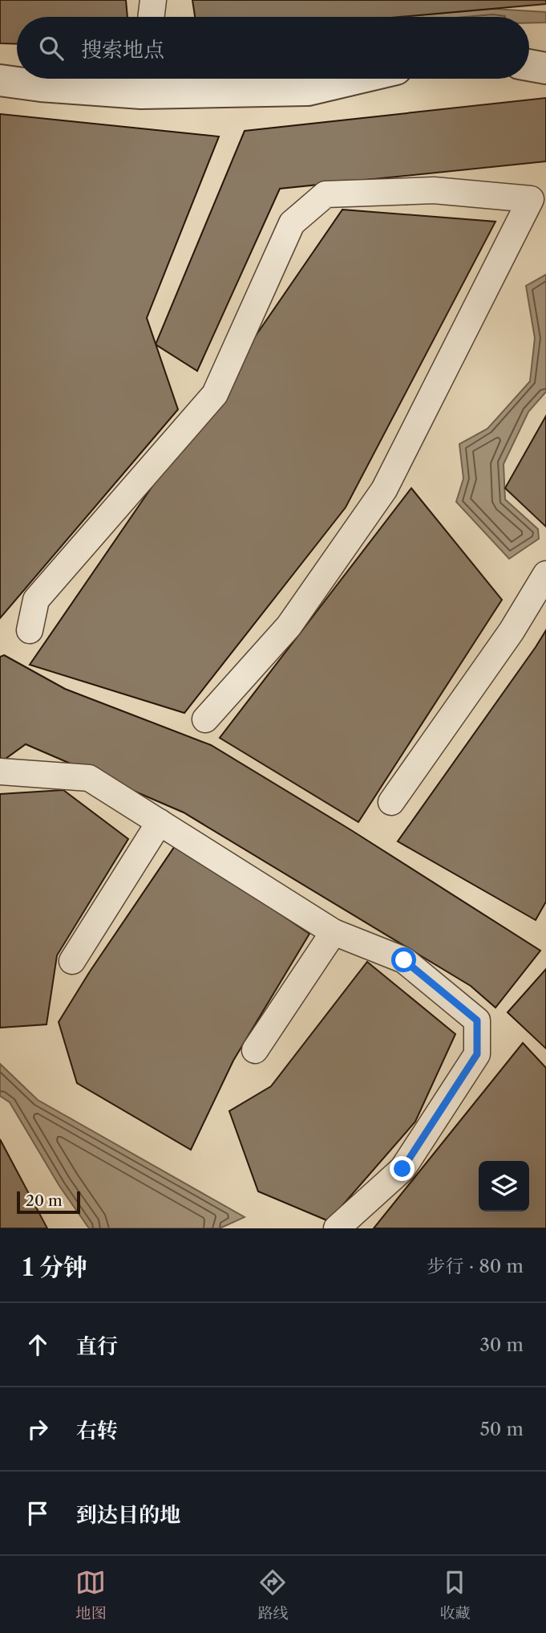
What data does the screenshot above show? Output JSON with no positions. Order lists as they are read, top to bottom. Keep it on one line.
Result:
{"scale_bar":"20 m","page":{"search":"搜索地点","scale":"20 m","heading":["1 分钟","步行 · 80 m"],"list":[["直行","30 m"],["右转","50 m"],"到达目的地"],"nav":["地图","路线","收藏"]}}
